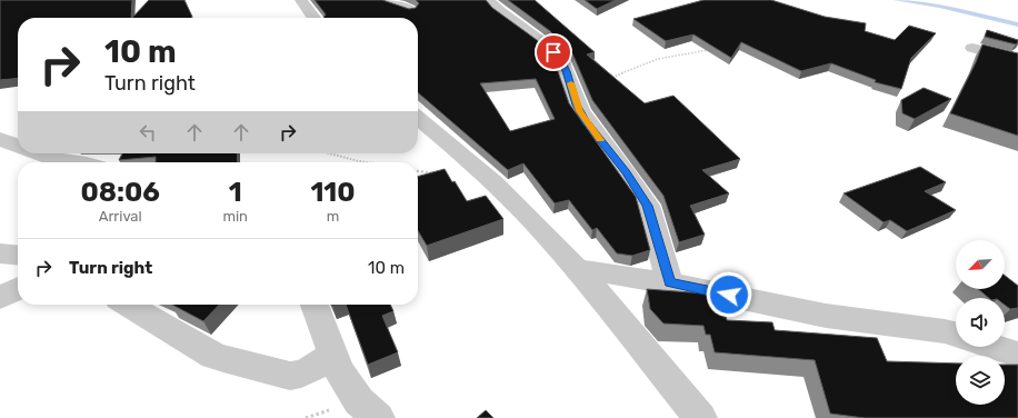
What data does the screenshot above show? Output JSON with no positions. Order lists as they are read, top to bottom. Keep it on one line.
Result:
{"north":"bottom left","page":{"turn":["10 m","Turn right"],"eta":["08:06","Arrival","1","min","110","m"],"list":[{"name":"Turn right","value":"10 m"}]}}
